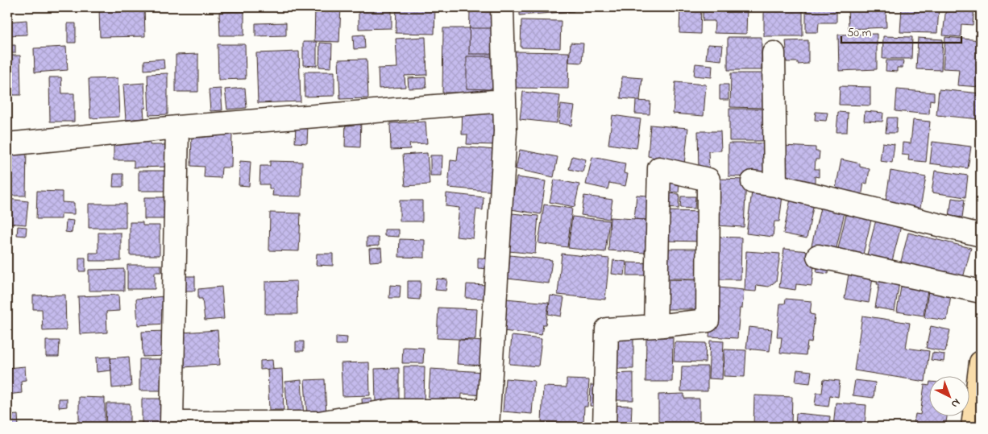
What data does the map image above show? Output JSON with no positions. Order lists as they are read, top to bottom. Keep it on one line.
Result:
{"scale_bar":"50 m","north":"bottom right"}
